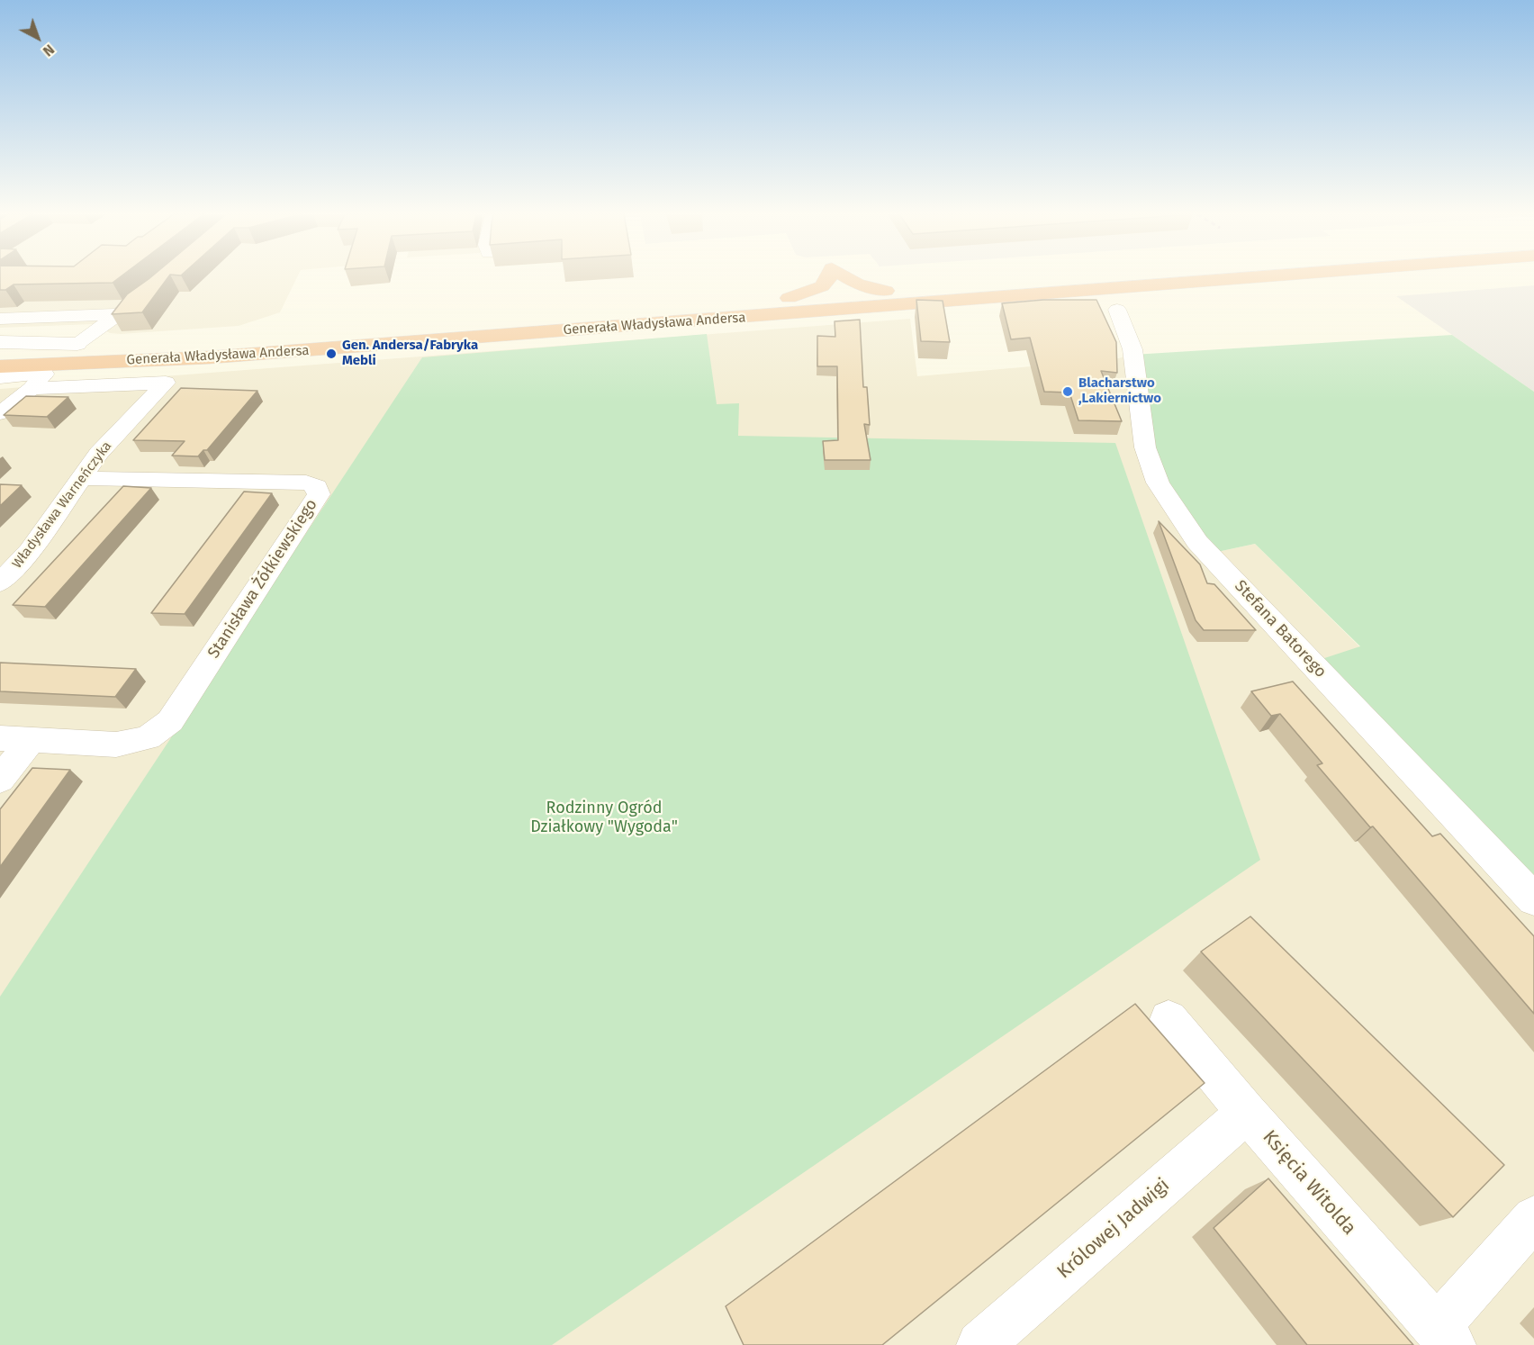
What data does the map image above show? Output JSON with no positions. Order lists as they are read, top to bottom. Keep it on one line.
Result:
{"streets":{"highway":["Generała Władysława Andersa"],"street":["Władysława Warneńczyka","Stanisława Żółkiewskiego","Stefana Batorego","Księcia Witolda","Królowej Jadwigi"]},"crossings":[["Władysława Warneńczyka","Stanisława Żółkiewskiego"],["Księcia Witolda","Królowej Jadwigi"]],"parks":["Rodzinny Ogród Działkowy \"Wygoda\""],"places":["Gen. Andersa/Fabryka Mebli","Blacharstwo ,Lakiernictwo"],"north":"bottom right"}
